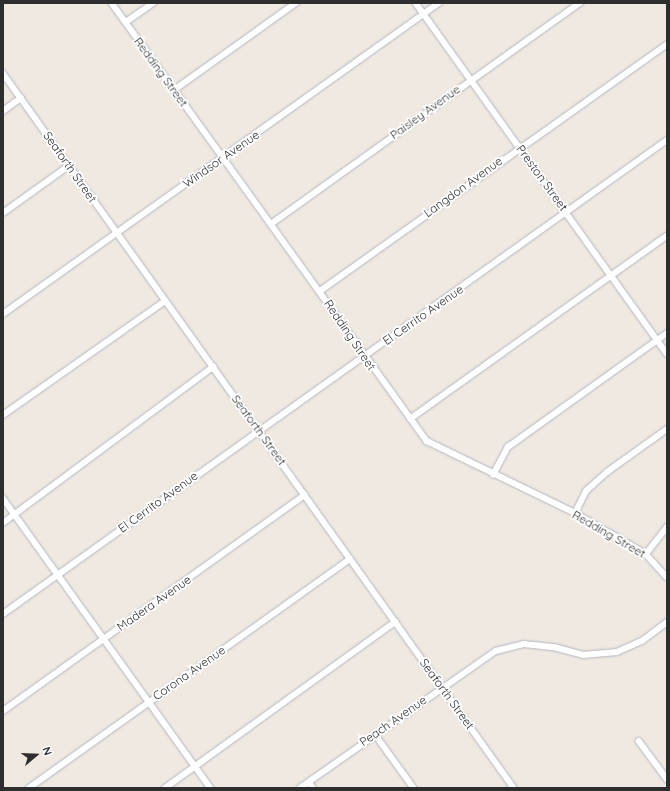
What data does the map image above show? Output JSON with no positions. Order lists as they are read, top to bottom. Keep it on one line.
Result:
{"streets":{"street":["Redding Street","Paisley Avenue","Windsor Avenue","Seaforth Street","Preston Street","Langdon Avenue","El Cerrito Avenue","Madera Avenue","Corona Avenue","Peach Avenue"]},"crossings":[["Redding Street","Paisley Avenue"],["Redding Street","Windsor Avenue"],["Redding Street","Langdon Avenue"],["Redding Street","El Cerrito Avenue"],["Paisley Avenue","Preston Street"],["Windsor Avenue","Seaforth Street"],["Windsor Avenue","Preston Street"],["Seaforth Street","El Cerrito Avenue"],["Seaforth Street","Madera Avenue"],["Seaforth Street","Corona Avenue"],["Seaforth Street","Peach Avenue"],["Preston Street","Langdon Avenue"],["Preston Street","El Cerrito Avenue"]],"north":"right"}
